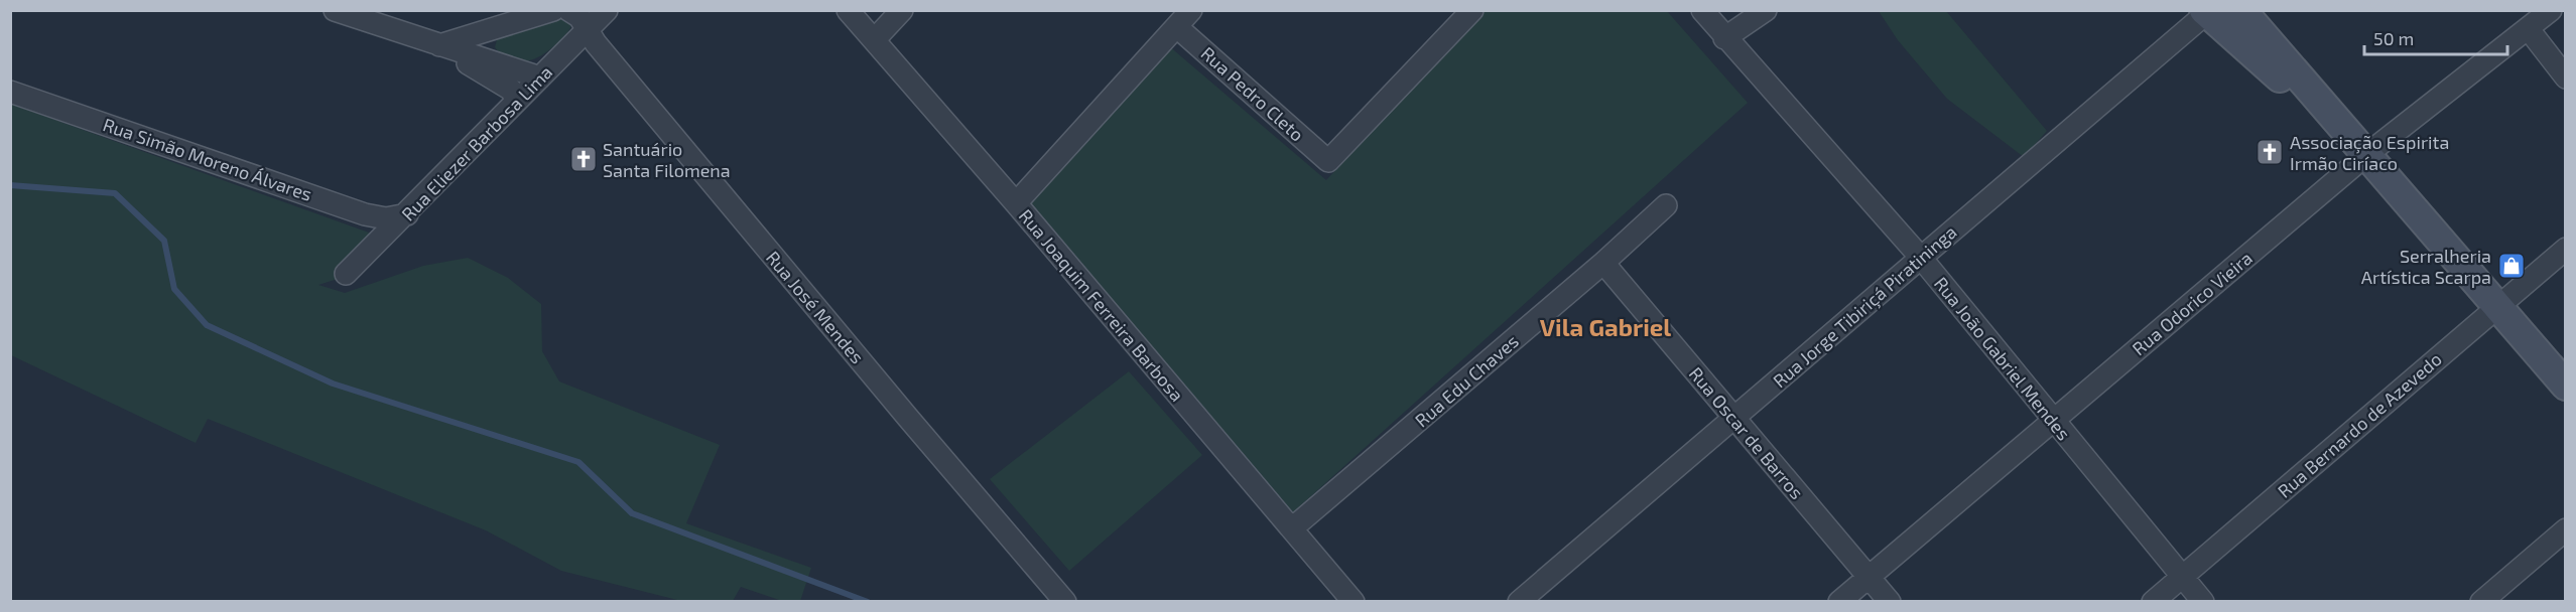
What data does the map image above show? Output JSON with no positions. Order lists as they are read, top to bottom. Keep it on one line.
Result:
{"streets":{"street":["Rua Pedro Cleto","Rua Eliezer Barbosa Lima","Rua Simão Moreno Álvares","Rua Odorico Vieira","Rua Joaquim Ferreira Barbosa","Rua Jorge Tibiriçá Piratininga","Rua José Mendes","Rua João Gabriel Mendes","Rua Edu Chaves","Rua Bernardo de Azevedo","Rua Oscar de Barros"]},"crossings":[["Rua Eliezer Barbosa Lima","Rua Simão Moreno Álvares"],["Rua Eliezer Barbosa Lima","Rua José Mendes"],["Rua Odorico Vieira","Rua João Gabriel Mendes"],["Rua Odorico Vieira","Rua Oscar de Barros"],["Rua Joaquim Ferreira Barbosa","Rua Edu Chaves"],["Rua Jorge Tibiriçá Piratininga","Rua João Gabriel Mendes"],["Rua Jorge Tibiriçá Piratininga","Rua Oscar de Barros"],["Rua João Gabriel Mendes","Rua Bernardo de Azevedo"],["Rua Edu Chaves","Rua Oscar de Barros"]],"districts":["Vila Gabriel"],"places":{"church":["Associação Espirita Irmão Ciríaco","Santuário Santa Filomena"],"shop":["Serralheria Artística Scarpa"]},"scale_bar":"50 m"}
